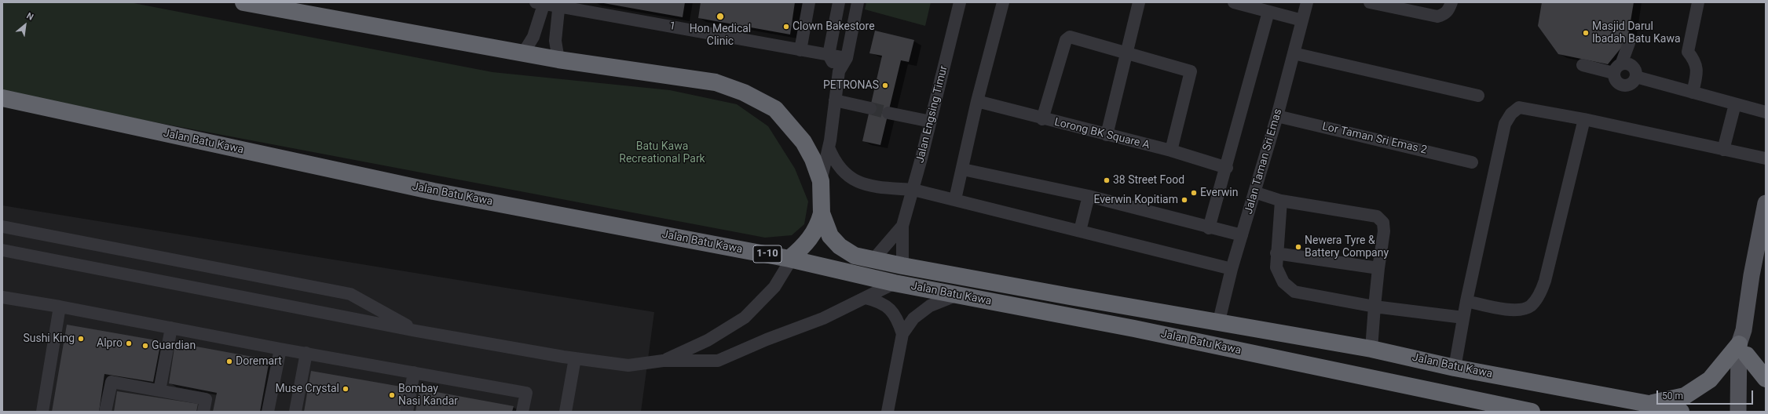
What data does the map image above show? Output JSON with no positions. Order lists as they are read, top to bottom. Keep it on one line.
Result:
{"streets":{"highway":["Jalan Batu Kawa","1-10"],"street":["1","Jalan Engsing Timur","Lorong BK Square A","Lor Taman Sri Emas 2","Jalan Taman Sri Emas"]},"crossings":[["Jalan Engsing Timur","Jalan Batu Kawa"],["Lor Taman Sri Emas 2","Jalan Taman Sri Emas"],["Jalan Batu Kawa","Jalan Taman Sri Emas"]],"parks":["Batu Kawa Recreational Park"],"places":["Hon Medical Clinic","Clown Bakestore","Masjid Darul Ibadah Batu Kawa","PETRONAS","38 Street Food","Everwin","Everwin Kopitiam","Newera Tyre & Battery Company","Sushi King","Alpro","Guardian","Doremart","Muse Crystal","Bombay Nasi Kandar"],"scale_bar":"50 m","north":"top right"}
